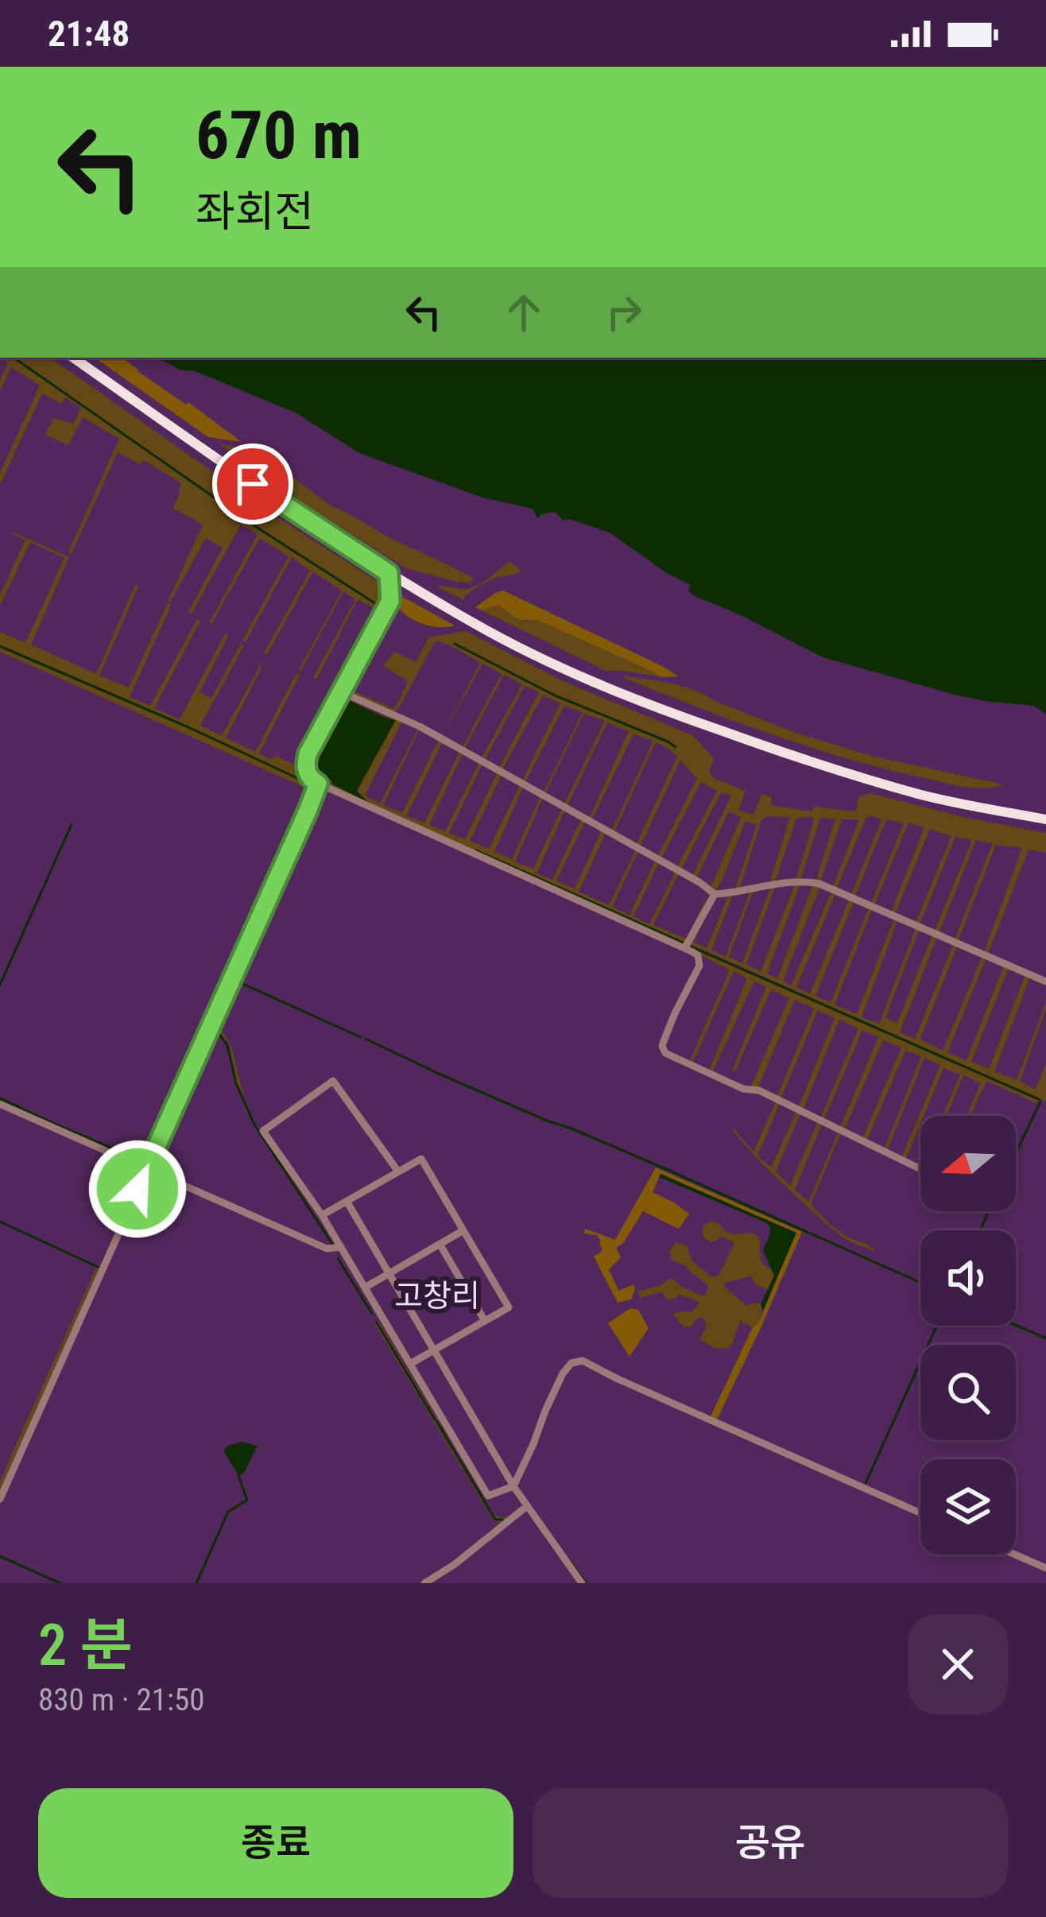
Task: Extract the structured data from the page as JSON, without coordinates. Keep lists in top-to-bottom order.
{
  "districts": ["고창리"],
  "north": "left",
  "page": {
    "status": "21:48",
    "turn": ["670 m", "좌회전"],
    "heading": ["2 분", "830 m · 21:50"],
    "buttons": ["종료", "공유"]
  }
}
